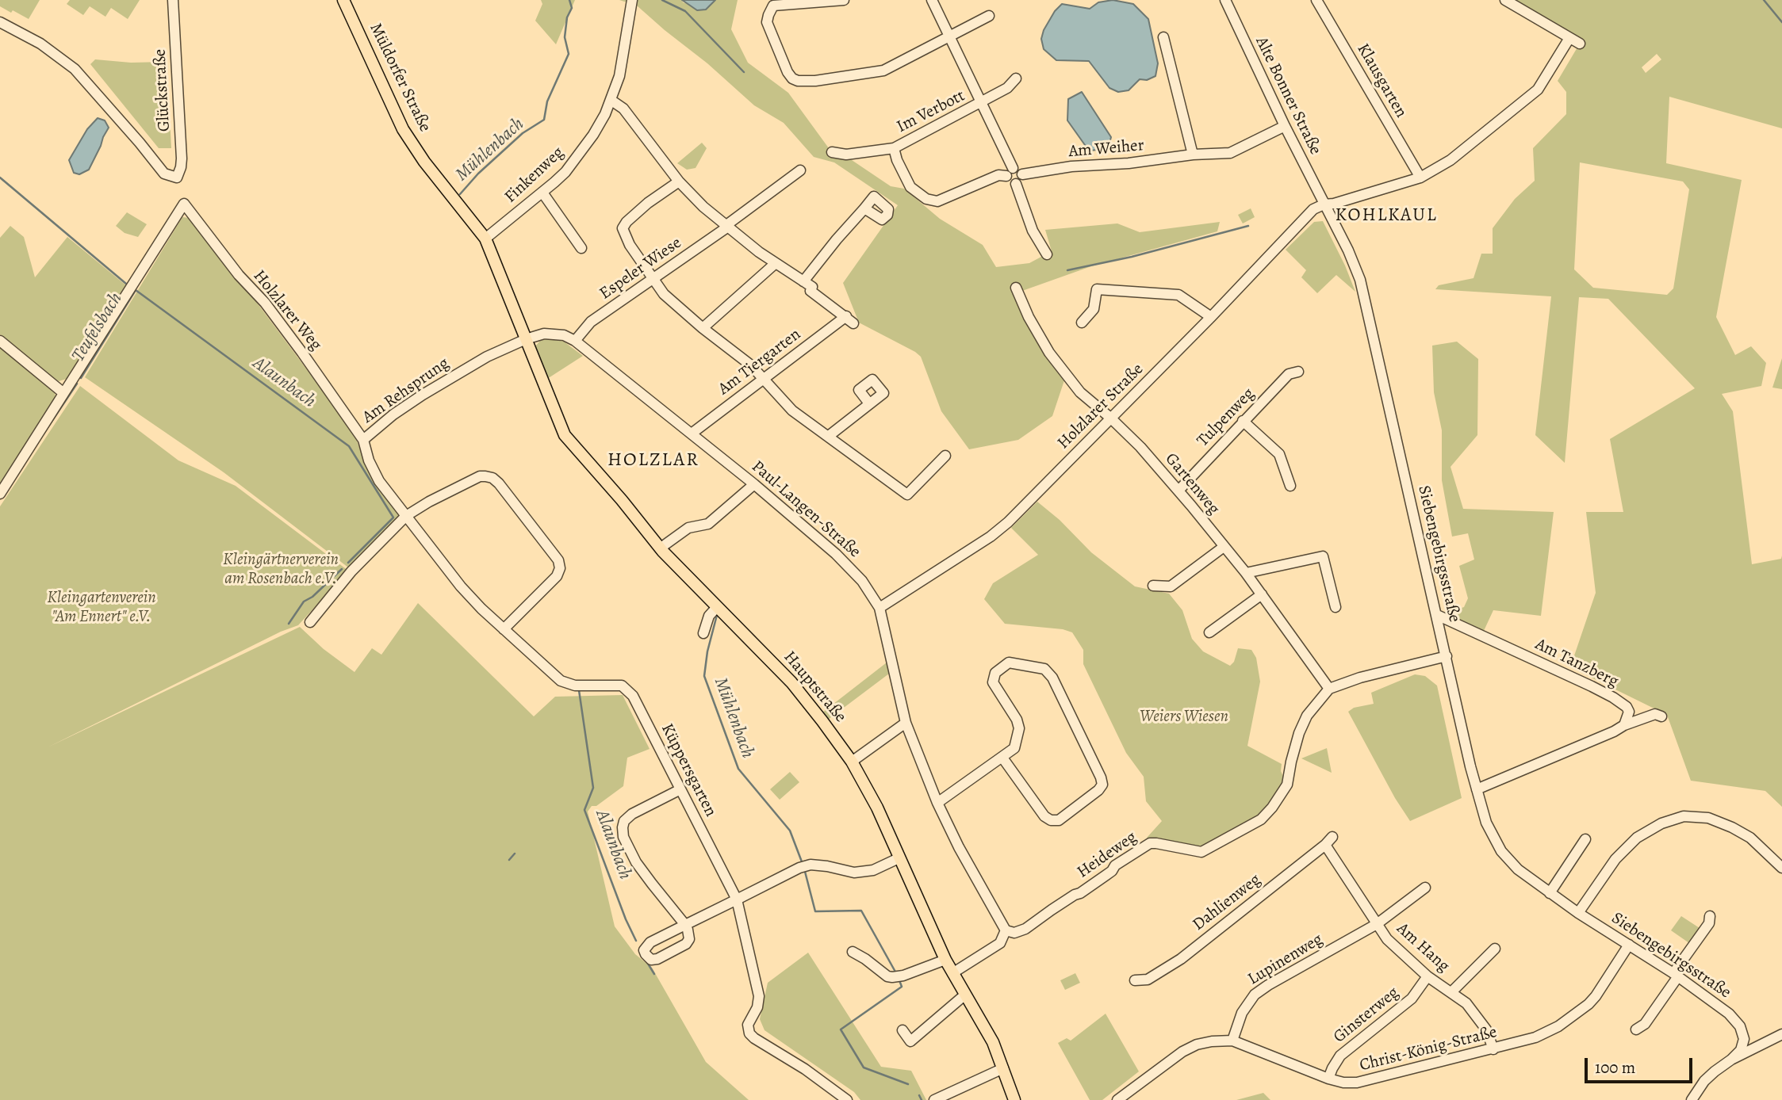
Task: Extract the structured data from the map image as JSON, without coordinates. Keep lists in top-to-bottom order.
{
  "streets": {
    "main road": ["Müldorfer Straße", "Hauptstraße"],
    "street": [
      "Klausgarten",
      "Glückstraße",
      "Alte Bonner Straße",
      "Im Verbott",
      "Am Weiher",
      "Finkenweg",
      "Espeler Wiese",
      "Holzlarer Weg",
      "Am Tiergarten",
      "Am Rehsprung",
      "Holzlarer Straße",
      "Tulpenweg",
      "Gartenweg",
      "Paul-Langen-Straße",
      "Siebengebirgsstraße",
      "Am Tanzberg",
      "Küppersgarten",
      "Heideweg",
      "Dahlienweg",
      "Am Hang",
      "Lupinenweg",
      "Ginsterweg",
      "Christ-König-Straße"
    ]
  },
  "crossings": [
    ["Müldorfer Straße", "Finkenweg"],
    ["Müldorfer Straße", "Am Rehsprung"],
    ["Müldorfer Straße", "Paul-Langen-Straße"],
    ["Müldorfer Straße", "Hauptstraße"],
    ["Alte Bonner Straße", "Am Weiher"],
    ["Alte Bonner Straße", "Holzlarer Straße"],
    ["Alte Bonner Straße", "Siebengebirgsstraße"],
    ["Im Verbott", "Am Weiher"],
    ["Espeler Wiese", "Paul-Langen-Straße"],
    ["Holzlarer Weg", "Am Rehsprung"],
    ["Am Tiergarten", "Paul-Langen-Straße"],
    ["Am Rehsprung", "Paul-Langen-Straße"],
    ["Am Rehsprung", "Hauptstraße"],
    ["Am Rehsprung", "Küppersgarten"],
    ["Holzlarer Straße", "Gartenweg"],
    ["Holzlarer Straße", "Paul-Langen-Straße"],
    ["Holzlarer Straße", "Siebengebirgsstraße"],
    ["Tulpenweg", "Gartenweg"],
    ["Gartenweg", "Heideweg"],
    ["Paul-Langen-Straße", "Hauptstraße"],
    ["Paul-Langen-Straße", "Heideweg"],
    ["Siebengebirgsstraße", "Am Tanzberg"],
    ["Siebengebirgsstraße", "Christ-König-Straße"],
    ["Dahlienweg", "Am Hang"],
    ["Am Hang", "Lupinenweg"],
    ["Am Hang", "Ginsterweg"],
    ["Am Hang", "Christ-König-Straße"],
    ["Lupinenweg", "Christ-König-Straße"],
    ["Ginsterweg", "Christ-König-Straße"]
  ],
  "districts": ["KOHLKAUL", "HOLZLAR"],
  "water": ["Mühlenbach", "Teufelsbach", "Alaunbach"],
  "parks": ["Kleingärtnerverein am Rosenbach e.V.", "Kleingartenverein \"Am Ennert\" e.V.", "Weiers Wiesen"],
  "scale_bar": "100 m"
}
